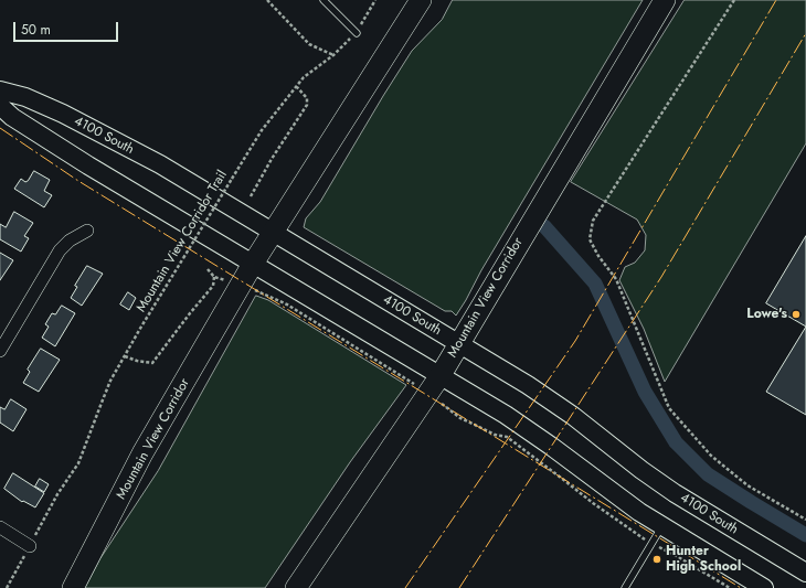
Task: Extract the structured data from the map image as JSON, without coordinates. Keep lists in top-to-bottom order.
{
  "streets": {
    "highway": ["Mountain View Corridor"],
    "main road": ["4100 South"],
    "path": ["Mountain View Corridor Trail"]
  },
  "crossings": [
    ["4100 South", "Mountain View Corridor"]
  ],
  "places": ["Lowe's", "Hunter High School"],
  "scale_bar": "50 m"
}
